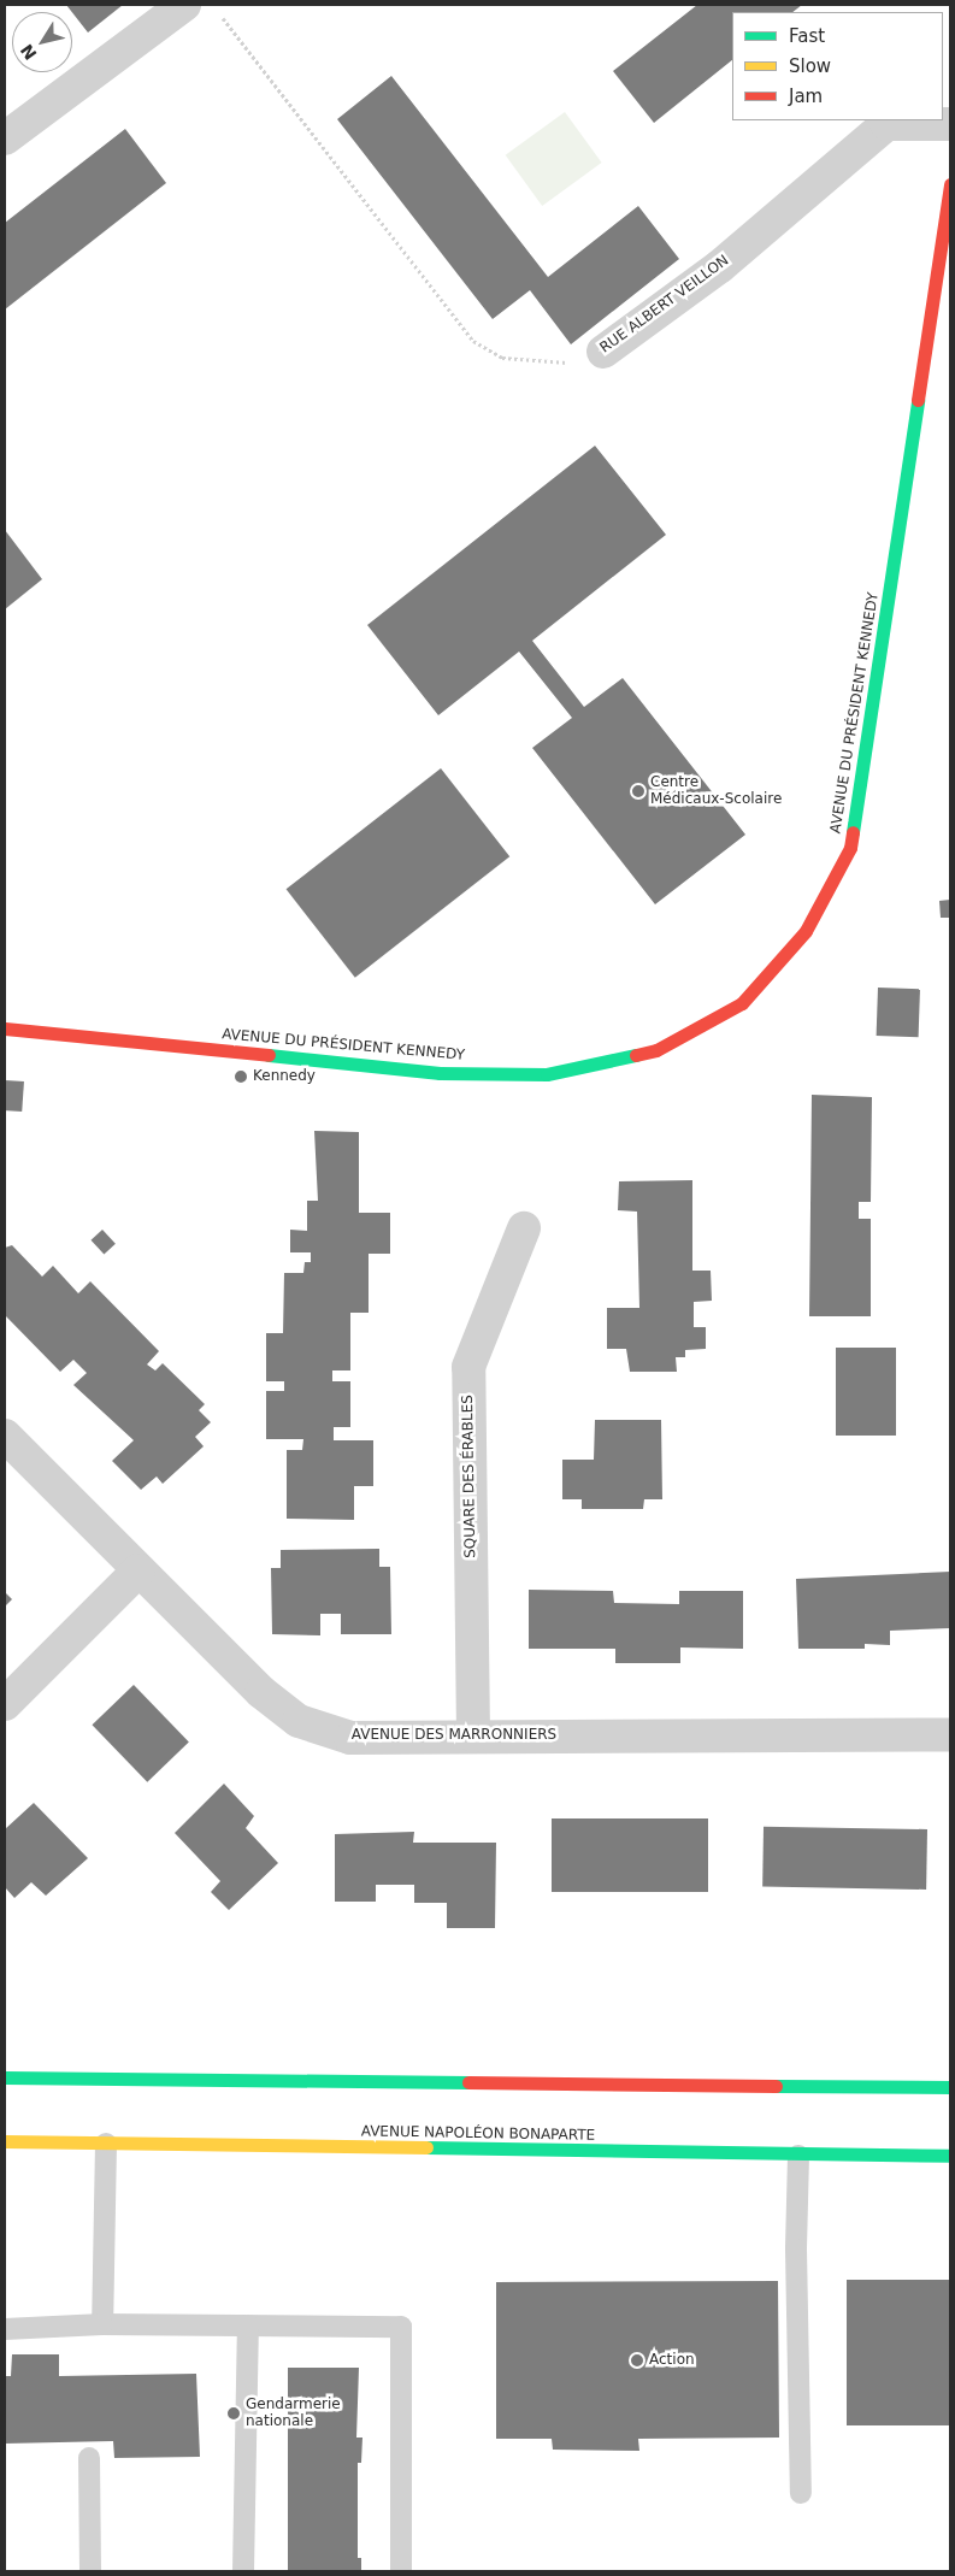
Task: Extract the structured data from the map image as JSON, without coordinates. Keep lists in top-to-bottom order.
{
  "streets": {
    "main road": ["AVENUE DU PRÉSIDENT KENNEDY", "AVENUE NAPOLÉON BONAPARTE"],
    "street": ["RUE ALBERT VEILLON", "SQUARE DES ÉRABLES", "AVENUE DES MARRONNIERS"]
  },
  "crossings": [
    ["SQUARE DES ÉRABLES", "AVENUE DES MARRONNIERS"]
  ],
  "places": [
    "Centre Médicaux-Scolaire",
    "Kennedy",
    "Action",
    "Gendarmerie nationale"
  ],
  "legend": ["Fast", "Slow", "Jam"],
  "north": "bottom left"
}
